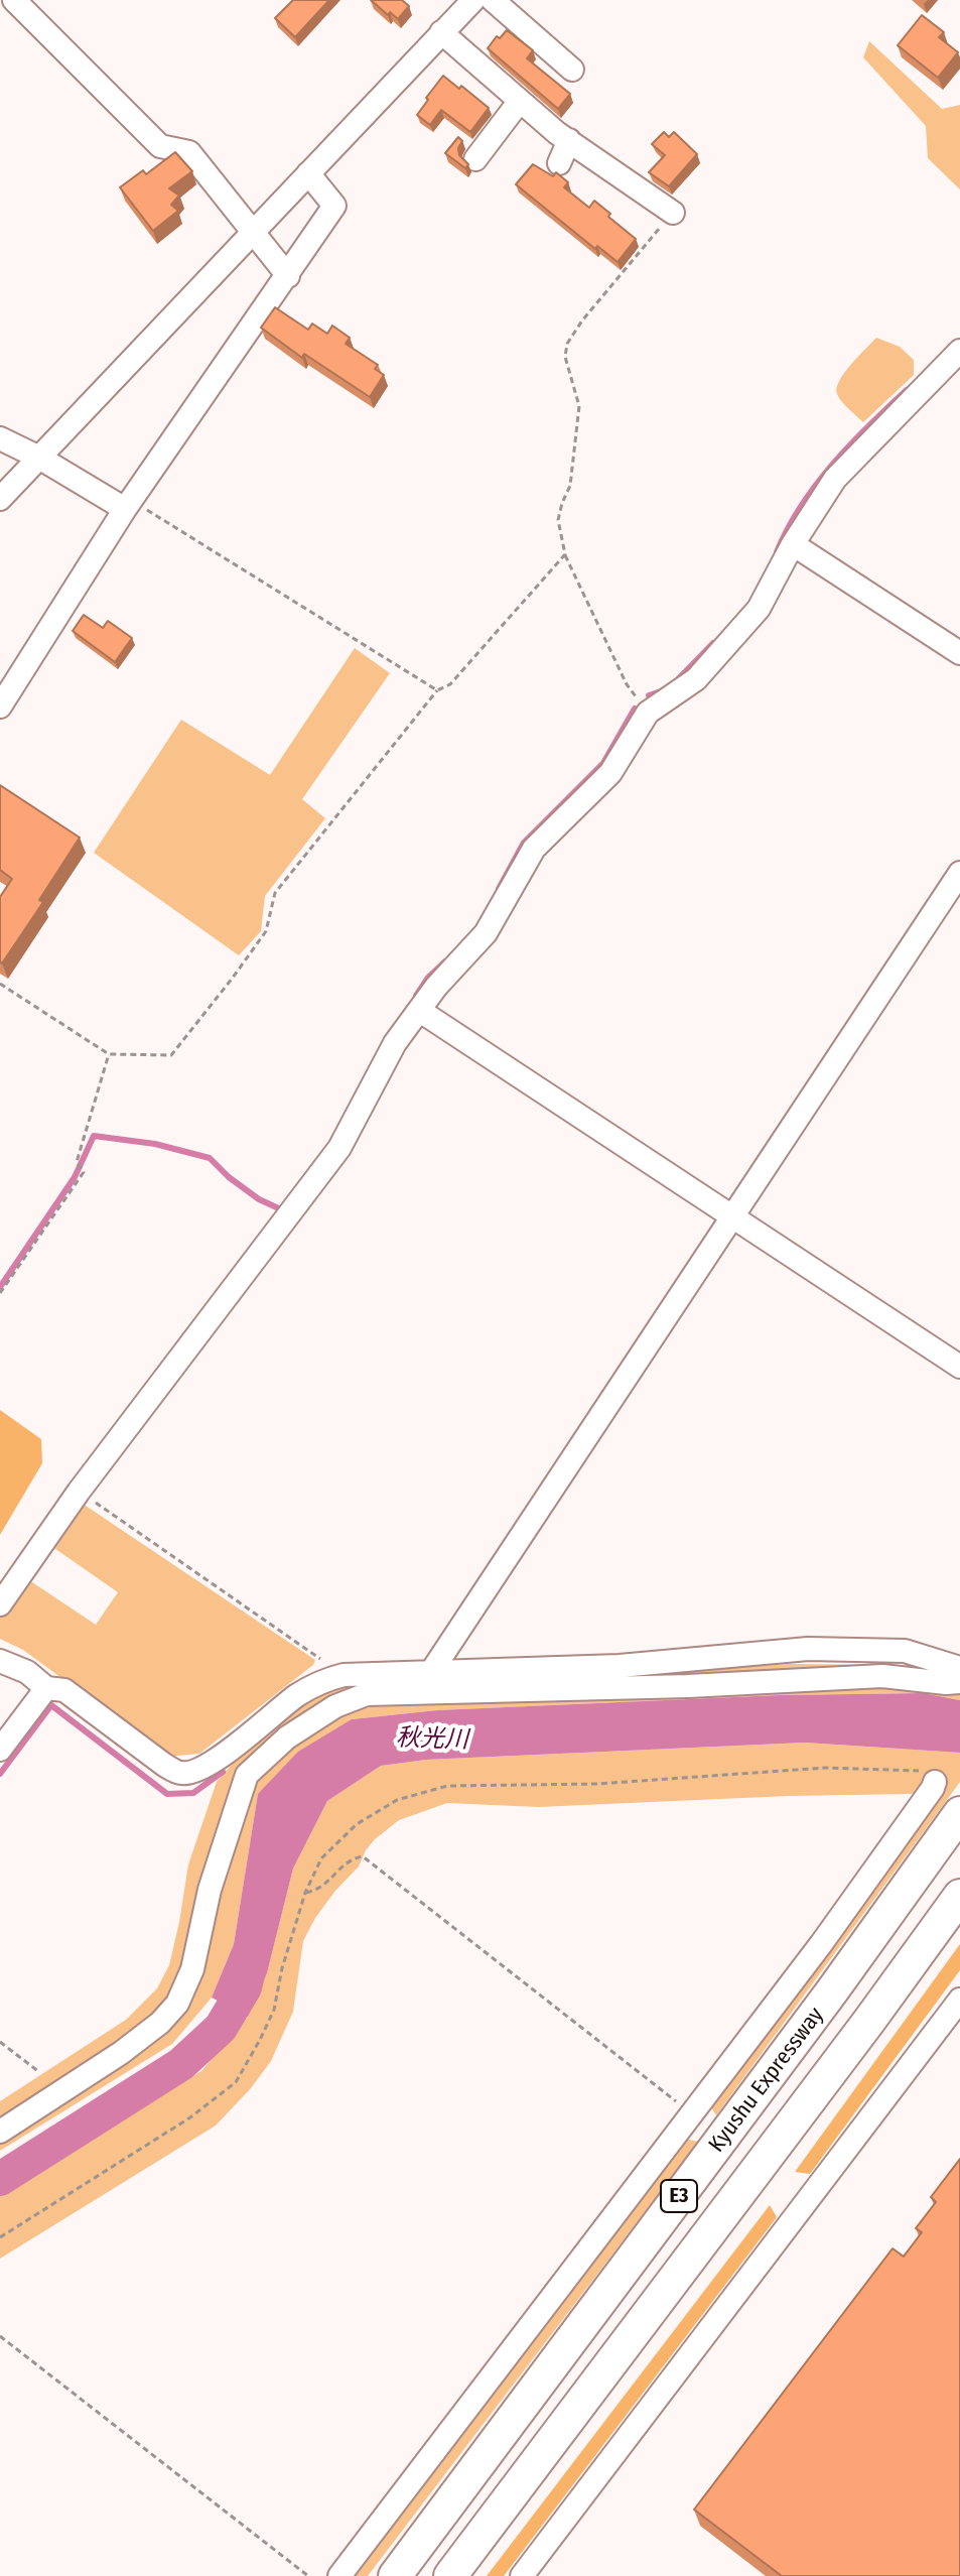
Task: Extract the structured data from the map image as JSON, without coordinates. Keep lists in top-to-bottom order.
{
  "streets": {
    "highway": ["Kyushu Expressway", "E3"]
  },
  "water": ["秋光川"]
}
